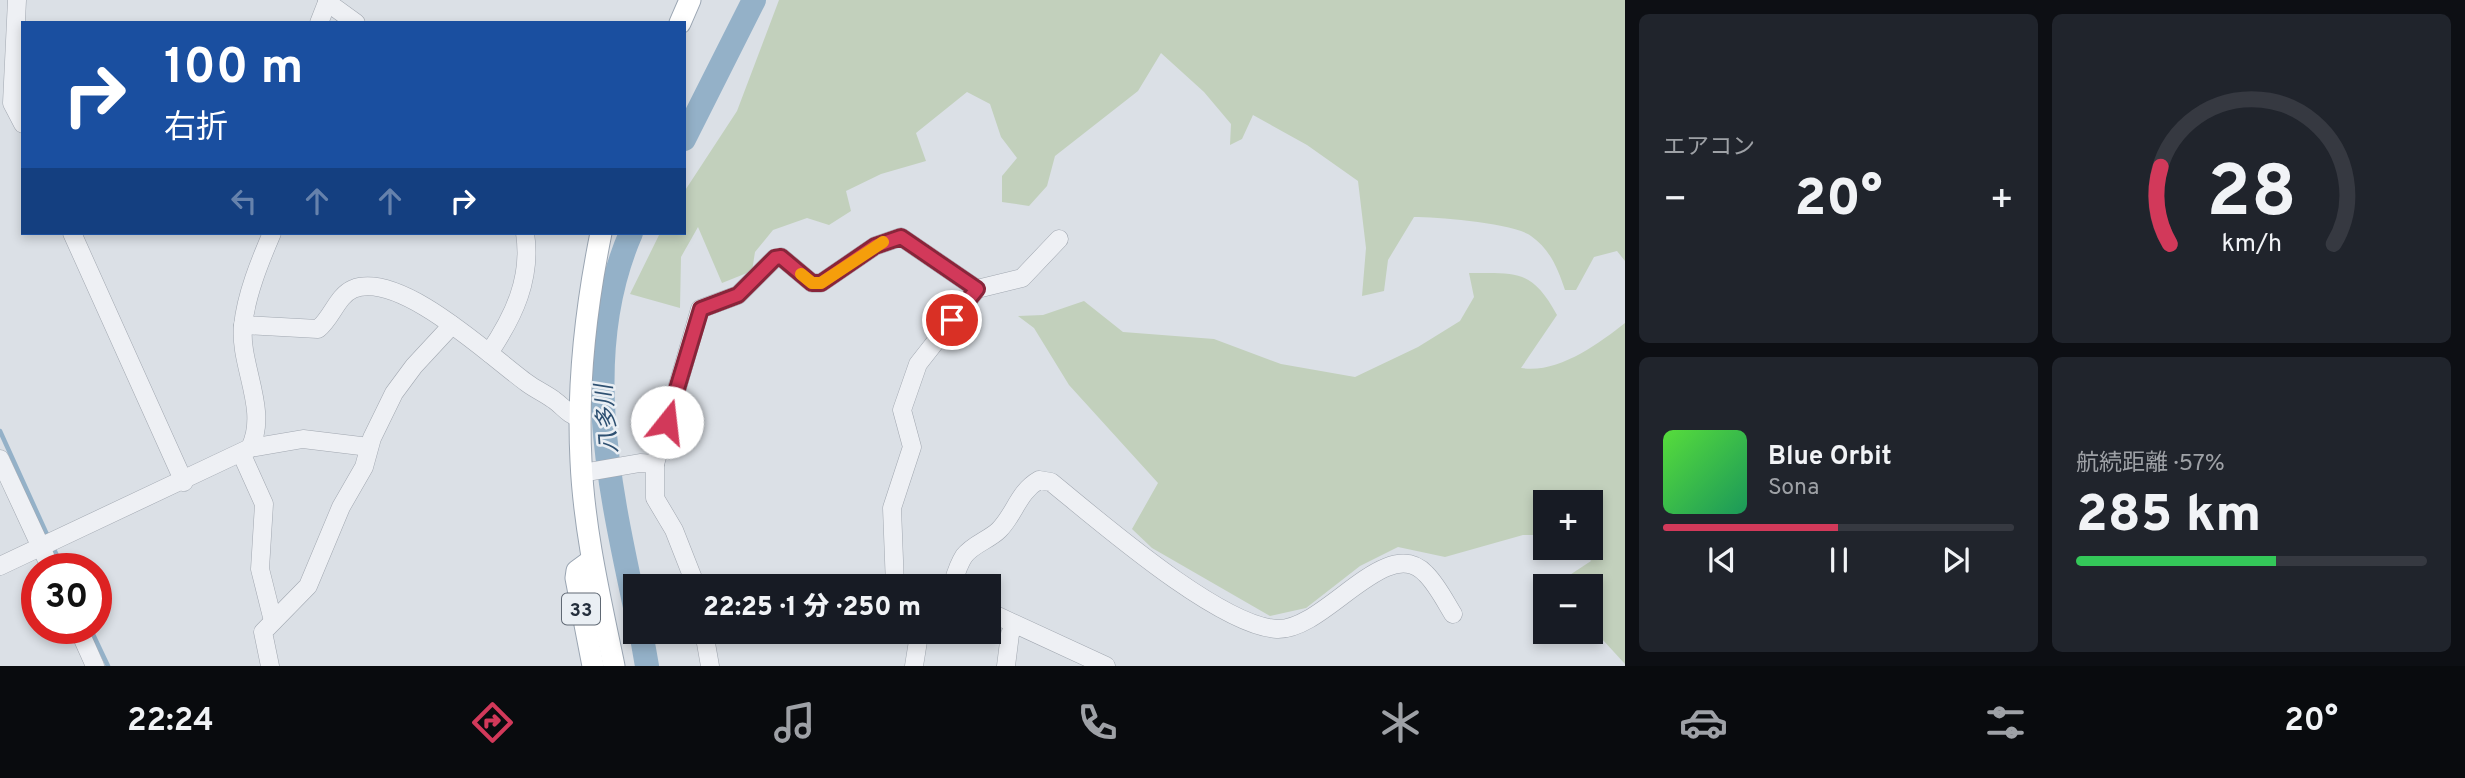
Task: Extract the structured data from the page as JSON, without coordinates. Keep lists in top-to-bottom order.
{
  "streets": {
    "main road": ["33"]
  },
  "water": ["八多川"],
  "page": {
    "tile": [
      "エアコン",
      ["航続距離 · 57%", "285 km"]
    ],
    "turn": ["100 m", "右折"],
    "heat": ["−", "20°", "+"],
    "song": ["Blue Orbit", "Sona"],
    "map_buttons": ["+", "−"],
    "limit": "30",
    "trip": "22:25 · 1 分 · 250 m",
    "tabs": ["22:24", "20°"],
    "gauge": ["28", "km/h"]
  }
}
